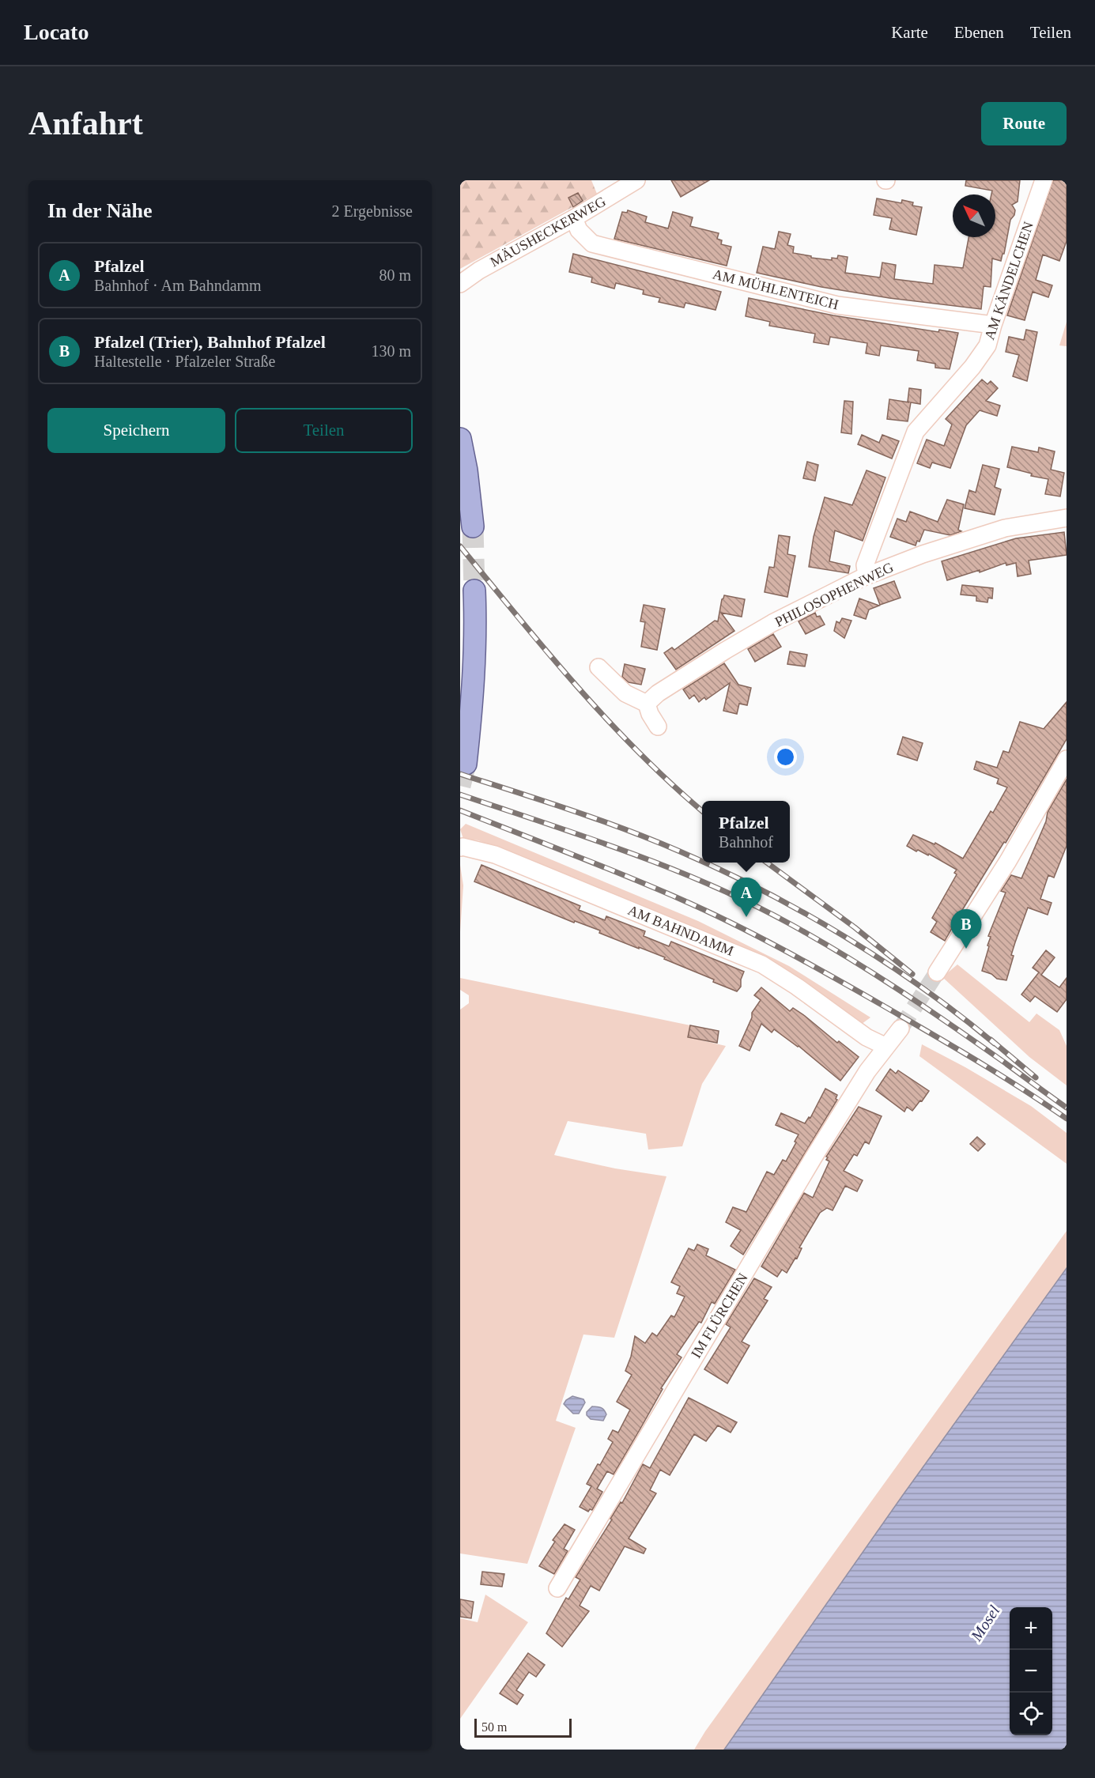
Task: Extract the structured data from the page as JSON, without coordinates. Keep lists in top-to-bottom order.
{
  "streets": {
    "street": [
      "MÄUSHECKERWEG",
      "AM KÄNDELCHEN",
      "AM MÜHLENTEICH",
      "PHILOSOPHENWEG",
      "AM BAHNDAMM",
      "IM FLÜRCHEN"
    ]
  },
  "crossings": [
    ["MÄUSHECKERWEG", "AM MÜHLENTEICH"],
    ["AM KÄNDELCHEN", "AM MÜHLENTEICH"],
    ["AM KÄNDELCHEN", "PHILOSOPHENWEG"],
    ["AM BAHNDAMM", "IM FLÜRCHEN"]
  ],
  "water": ["Mosel"],
  "scale_bar": "50 m",
  "north": "top left",
  "page": {
    "header": "Locato",
    "nav": ["Karte", "Ebenen", "Teilen"],
    "buttons": [
      "Route",
      ["Speichern", "Teilen"]
    ],
    "title": "Anfahrt",
    "heading": ["In der Nähe", "2 Ergebnisse"],
    "list": [
      {
        "mark": "A",
        "name": "Pfalzel",
        "note": "Bahnhof · Am Bahndamm",
        "value": "80 m"
      },
      {
        "mark": "B",
        "name": "Pfalzel (Trier), Bahnhof Pfalzel",
        "note": "Haltestelle · Pfalzeler Straße",
        "value": "130 m"
      }
    ],
    "popup": ["Pfalzel", "Bahnhof"],
    "pins": ["A", "B"],
    "map_buttons": ["+", "−"],
    "scale": "50 m"
  }
}
